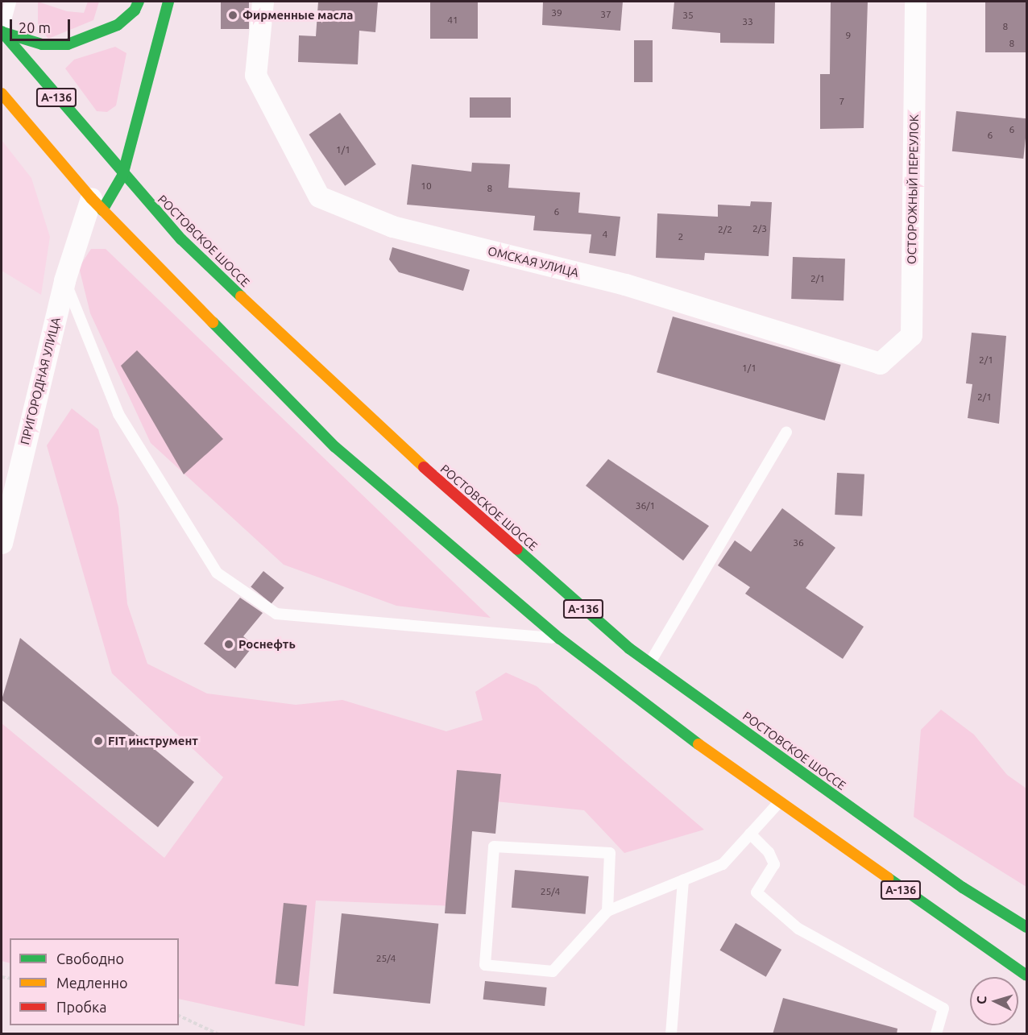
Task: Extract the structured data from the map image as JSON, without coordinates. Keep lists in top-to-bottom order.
{
  "streets": {
    "main road": ["А-136", "РОСТОВСКОЕ ШОССЕ", "ПРИГОРОДНАЯ УЛИЦА"],
    "street": ["ОСТОРОЖНЫЙ ПЕРЕУЛОК", "ОМСКАЯ УЛИЦА"]
  },
  "crossings": [
    ["А-136", "ПРИГОРОДНАЯ УЛИЦА"],
    ["ОСТОРОЖНЫЙ ПЕРЕУЛОК", "ОМСКАЯ УЛИЦА"],
    ["РОСТОВСКОЕ ШОССЕ", "ПРИГОРОДНАЯ УЛИЦА"]
  ],
  "places": ["Фирменные масла", "Роснефть", "FIT инструмент"],
  "house_numbers": [
    "39",
    "37",
    "35",
    "41",
    "33",
    "8",
    "9",
    "8",
    "7",
    "6",
    "6",
    "1/1",
    "10",
    "8",
    "6",
    "2/3",
    "2/2",
    "4",
    "2",
    "2/1",
    "2/1",
    "1/1",
    "2/1",
    "36/1",
    "36",
    "25/4",
    "25/4"
  ],
  "legend": ["Свободно", "Медленно", "Пробка"],
  "scale_bar": "20 m",
  "north": "left"
}
